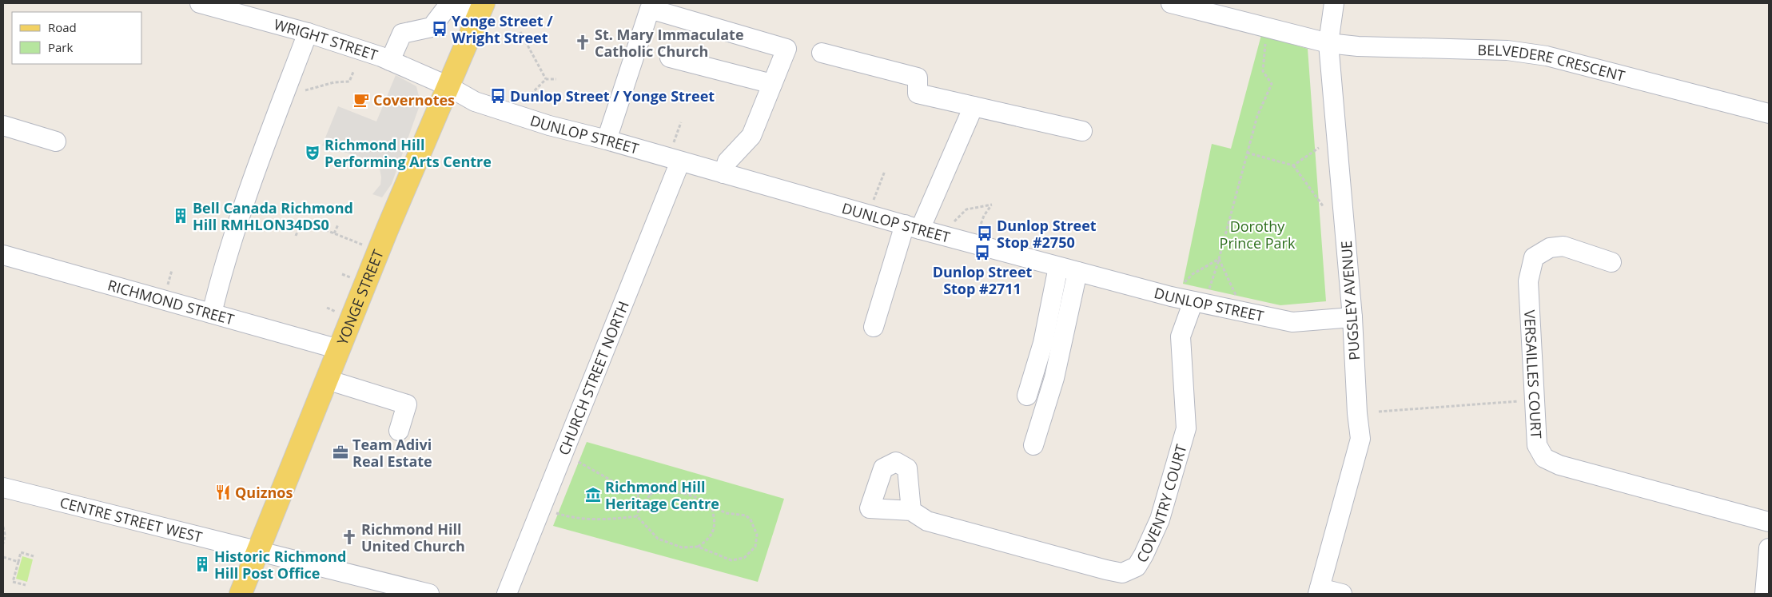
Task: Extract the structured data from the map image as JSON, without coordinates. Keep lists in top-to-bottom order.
{
  "streets": {
    "main road": ["YONGE STREET"],
    "street": [
      "WRIGHT STREET",
      "BELVEDERE CRESCENT",
      "DUNLOP STREET",
      "PUGSLEY AVENUE",
      "RICHMOND STREET",
      "VERSAILLES COURT",
      "CHURCH STREET NORTH",
      "COVENTRY COURT",
      "CENTRE STREET WEST"
    ]
  },
  "crossings": [
    ["WRIGHT STREET", "DUNLOP STREET"],
    ["WRIGHT STREET", "YONGE STREET"],
    ["BELVEDERE CRESCENT", "PUGSLEY AVENUE"],
    ["DUNLOP STREET", "YONGE STREET"],
    ["DUNLOP STREET", "PUGSLEY AVENUE"],
    ["DUNLOP STREET", "CHURCH STREET NORTH"],
    ["DUNLOP STREET", "COVENTRY COURT"],
    ["YONGE STREET", "RICHMOND STREET"],
    ["YONGE STREET", "CENTRE STREET WEST"]
  ],
  "parks": ["Dorothy Prince Park"],
  "places": {
    "bus stop": [
      "Yonge Street / Wright Street",
      "Dunlop Street / Yonge Street",
      "Dunlop Street Stop #2750",
      "Dunlop Street Stop #2711"
    ],
    "church": ["St. Mary Immaculate Catholic Church", "Richmond Hill United Church"],
    "cafe": ["Covernotes"],
    "theatre": ["Richmond Hill Performing Arts Centre"],
    "building": ["Bell Canada Richmond Hill RMHLON34DS0", "Historic Richmond Hill Post Office"],
    "office": ["Team Adivi Real Estate"],
    "restaurant": ["Quiznos"],
    "museum": ["Richmond Hill Heritage Centre"]
  },
  "legend": ["Road", "Park"]
}
